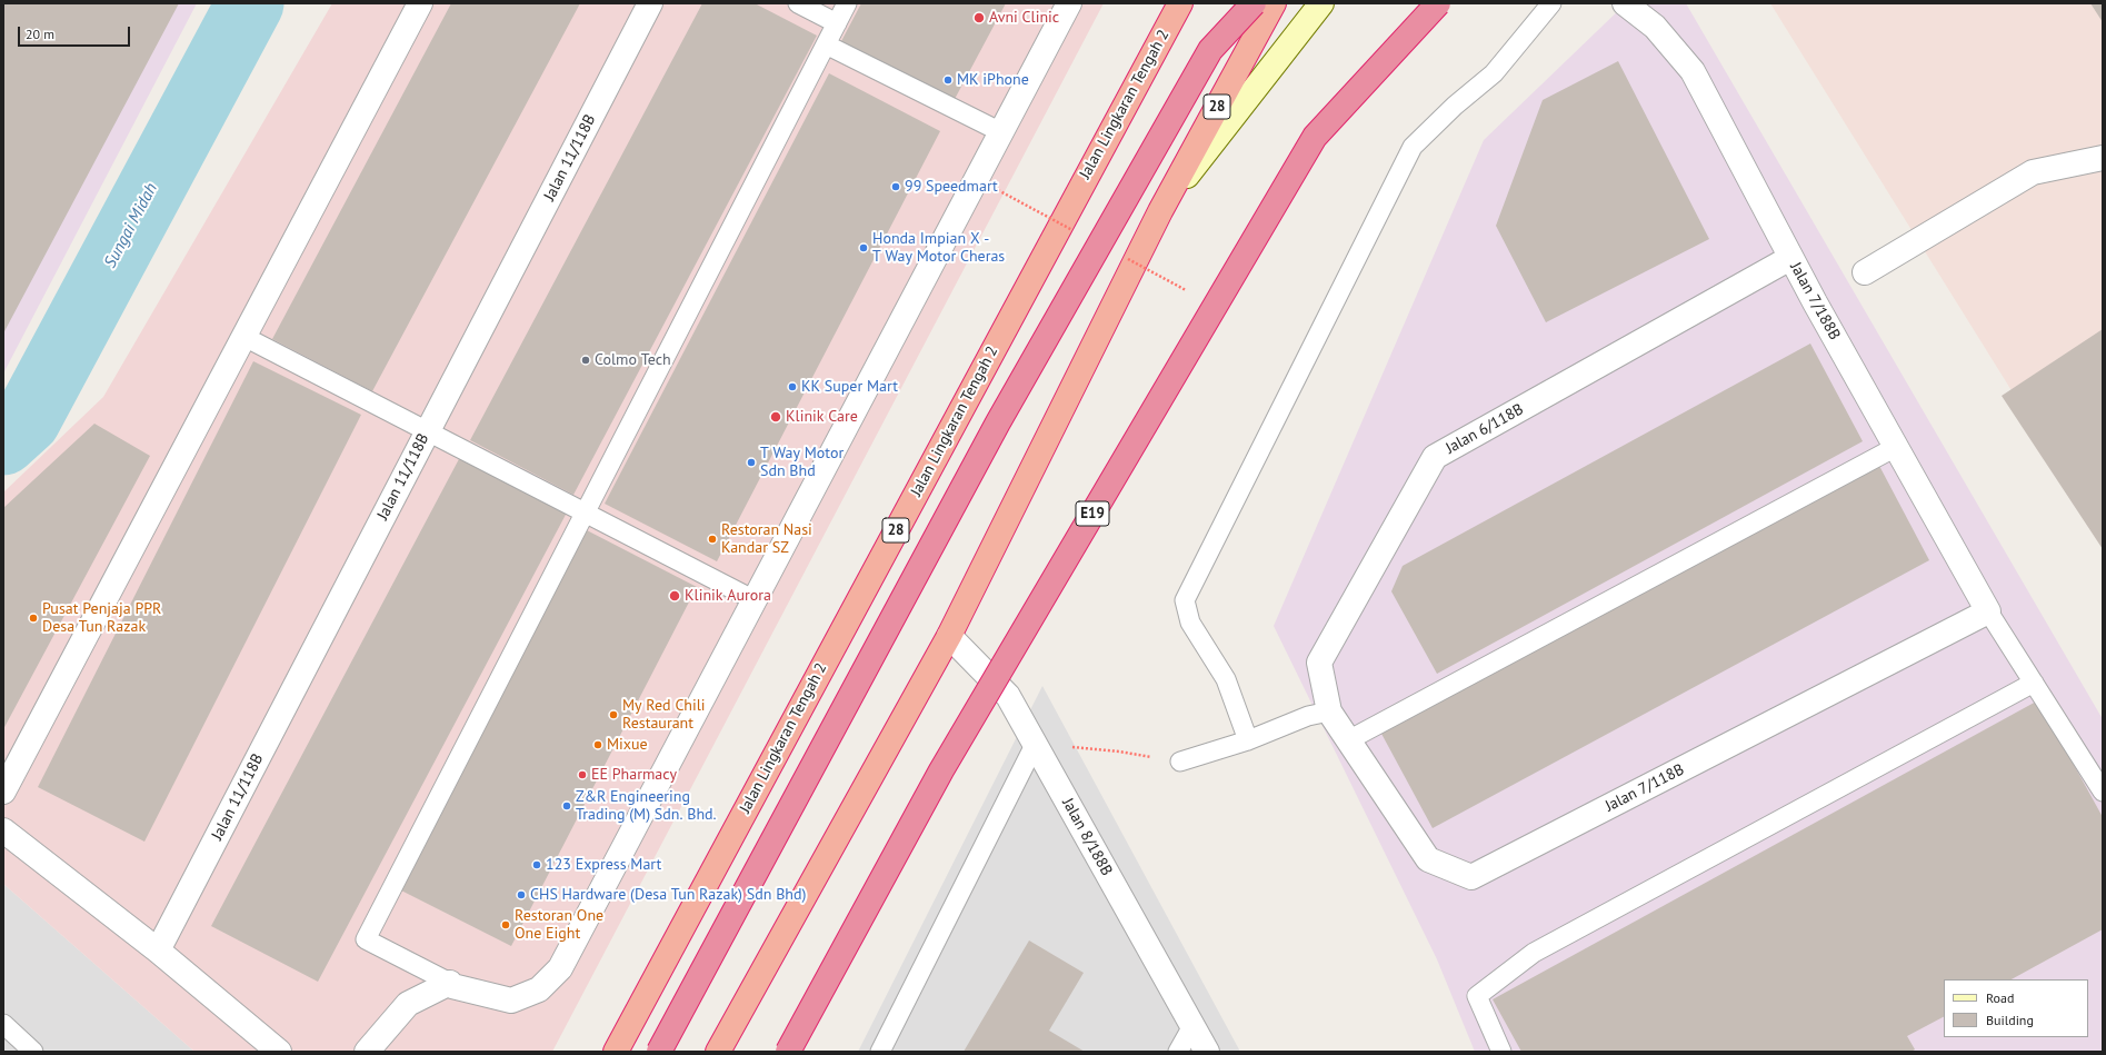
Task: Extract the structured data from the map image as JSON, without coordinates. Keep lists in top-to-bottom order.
{
  "streets": {
    "highway": ["Jalan Lingkaran Tengah 2", "28", "E19"],
    "street": [
      "Jalan 11/118B",
      "Jalan 7/188B",
      "Jalan 6/118B",
      "Jalan 7/118B",
      "Jalan 8/188B"
    ]
  },
  "crossings": [
    ["28", "Jalan 8/188B"],
    ["Jalan 7/188B", "Jalan 6/118B"],
    ["Jalan 7/188B", "Jalan 7/118B"],
    ["Jalan 6/118B", "Jalan 7/118B"]
  ],
  "water": ["Sungai Midah"],
  "places": [
    "Avni Clinic",
    "MK iPhone",
    "99 Speedmart",
    "Honda Impian X - T Way Motor Cheras",
    "Colmo Tech",
    "KK Super Mart",
    "Klinik Care",
    "T Way Motor Sdn Bhd",
    "Restoran Nasi Kandar SZ",
    "Klinik Aurora",
    "Pusat Penjaja PPR Desa Tun Razak",
    "My Red Chili Restaurant",
    "Mixue",
    "EE Pharmacy",
    "Z&R Engineering Trading (M) Sdn. Bhd.",
    "123 Express Mart",
    "CHS Hardware (Desa Tun Razak) Sdn Bhd)",
    "Restoran One One Eight"
  ],
  "legend": ["Road", "Building"],
  "scale_bar": "20 m"
}
